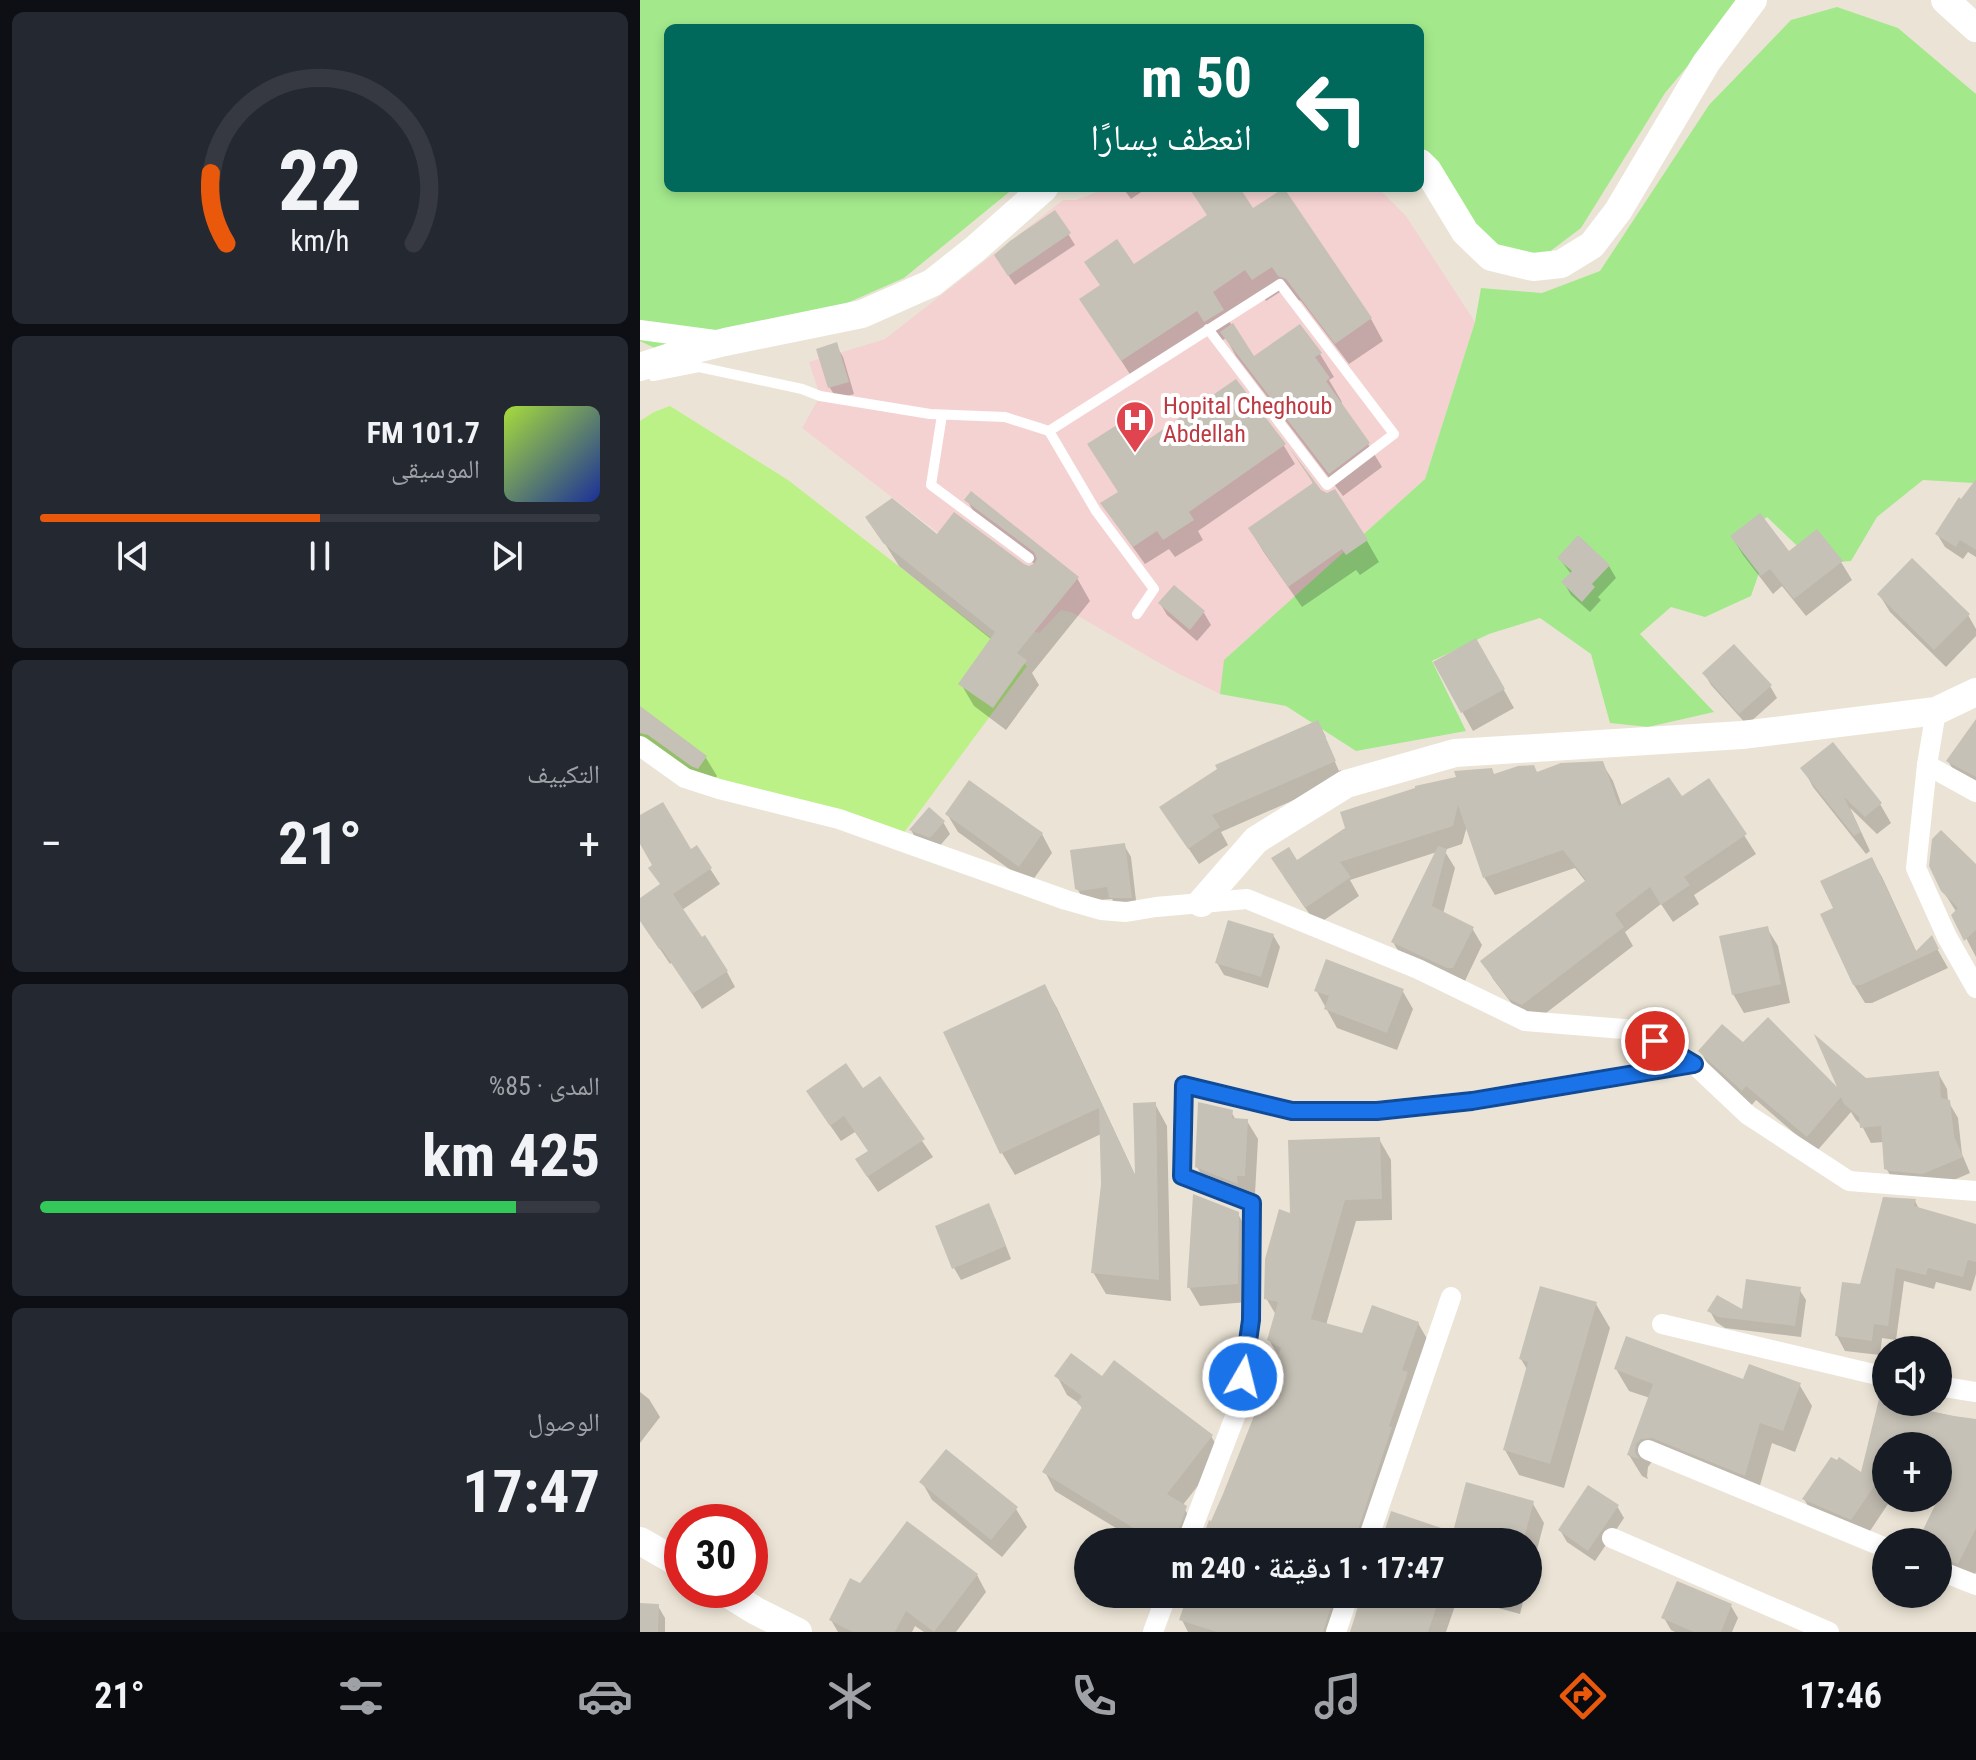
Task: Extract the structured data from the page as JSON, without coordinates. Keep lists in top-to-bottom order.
{
  "places": {
    "hospital": ["Hopital Cheghoub Abdellah"]
  },
  "page": {
    "turn": ["50 m", "انعطف يسارًا"],
    "song": ["101.7 FM", "الموسيقى"],
    "tile": [
      "التكييف",
      ["المدى · 85%", "425 km"],
      ["الوصول", "17:47"]
    ],
    "heat": ["−", "21°", "+"],
    "map_buttons": ["+", "−"],
    "limit": "30",
    "trip": "17:47 · 1 دقيقة · 240 m",
    "tabs": ["17:46", "21°"],
    "gauge": ["22", "km/h"]
  }
}
